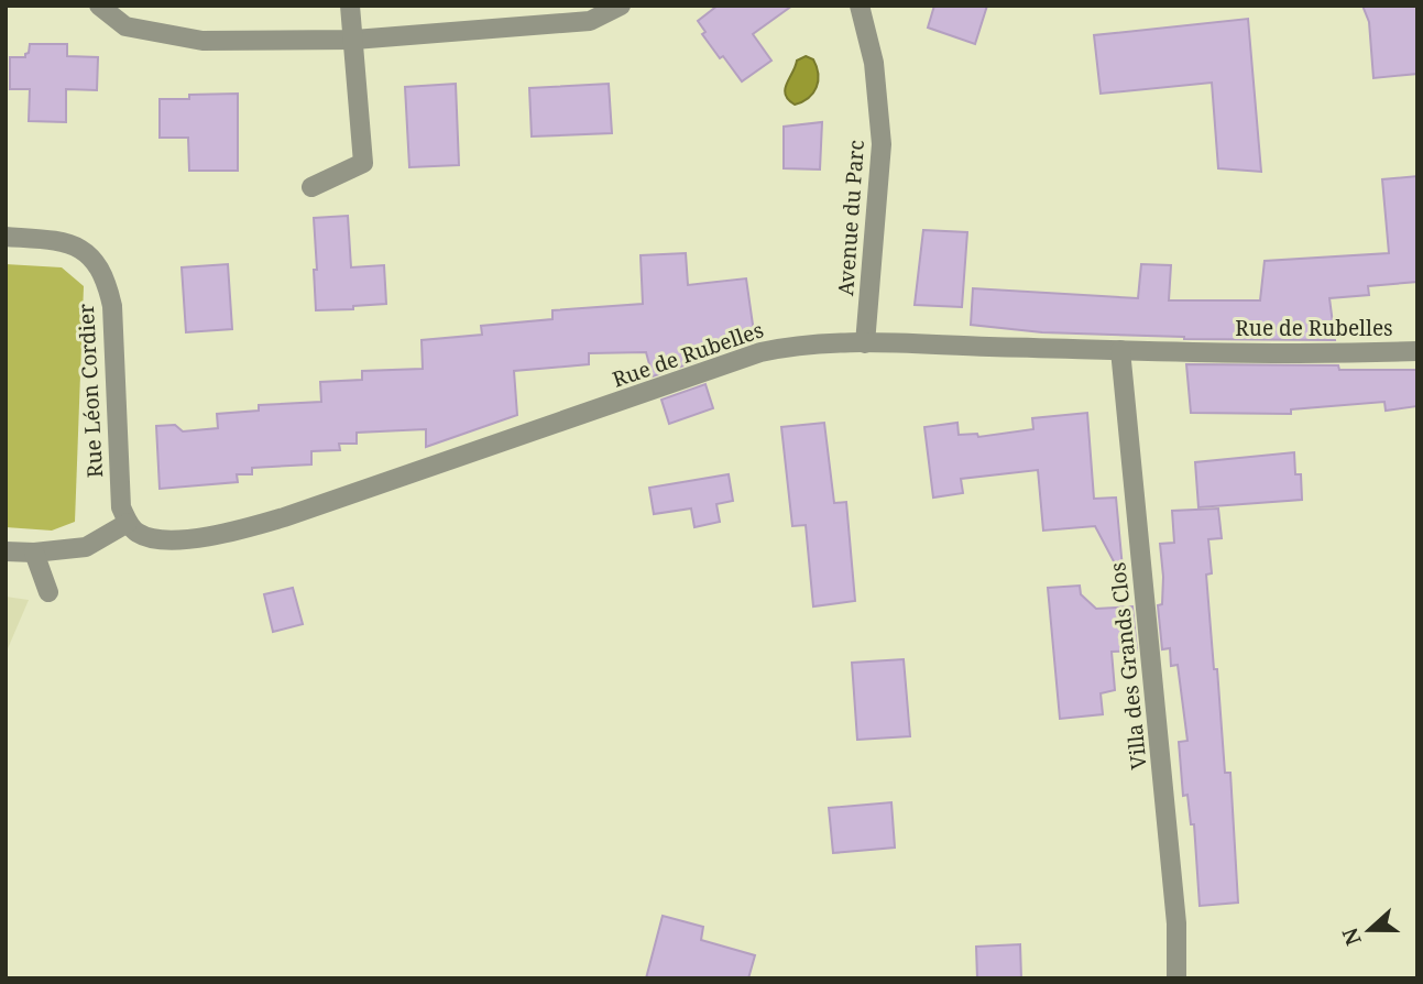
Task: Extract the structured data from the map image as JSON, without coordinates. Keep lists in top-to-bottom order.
{
  "streets": {
    "street": [
      "Avenue du Parc",
      "Rue de Rubelles",
      "Rue Léon Cordier",
      "Villa des Grands Clos"
    ]
  },
  "crossings": [
    ["Avenue du Parc", "Rue de Rubelles"],
    ["Rue de Rubelles", "Rue Léon Cordier"],
    ["Rue de Rubelles", "Villa des Grands Clos"]
  ],
  "north": "left"
}
